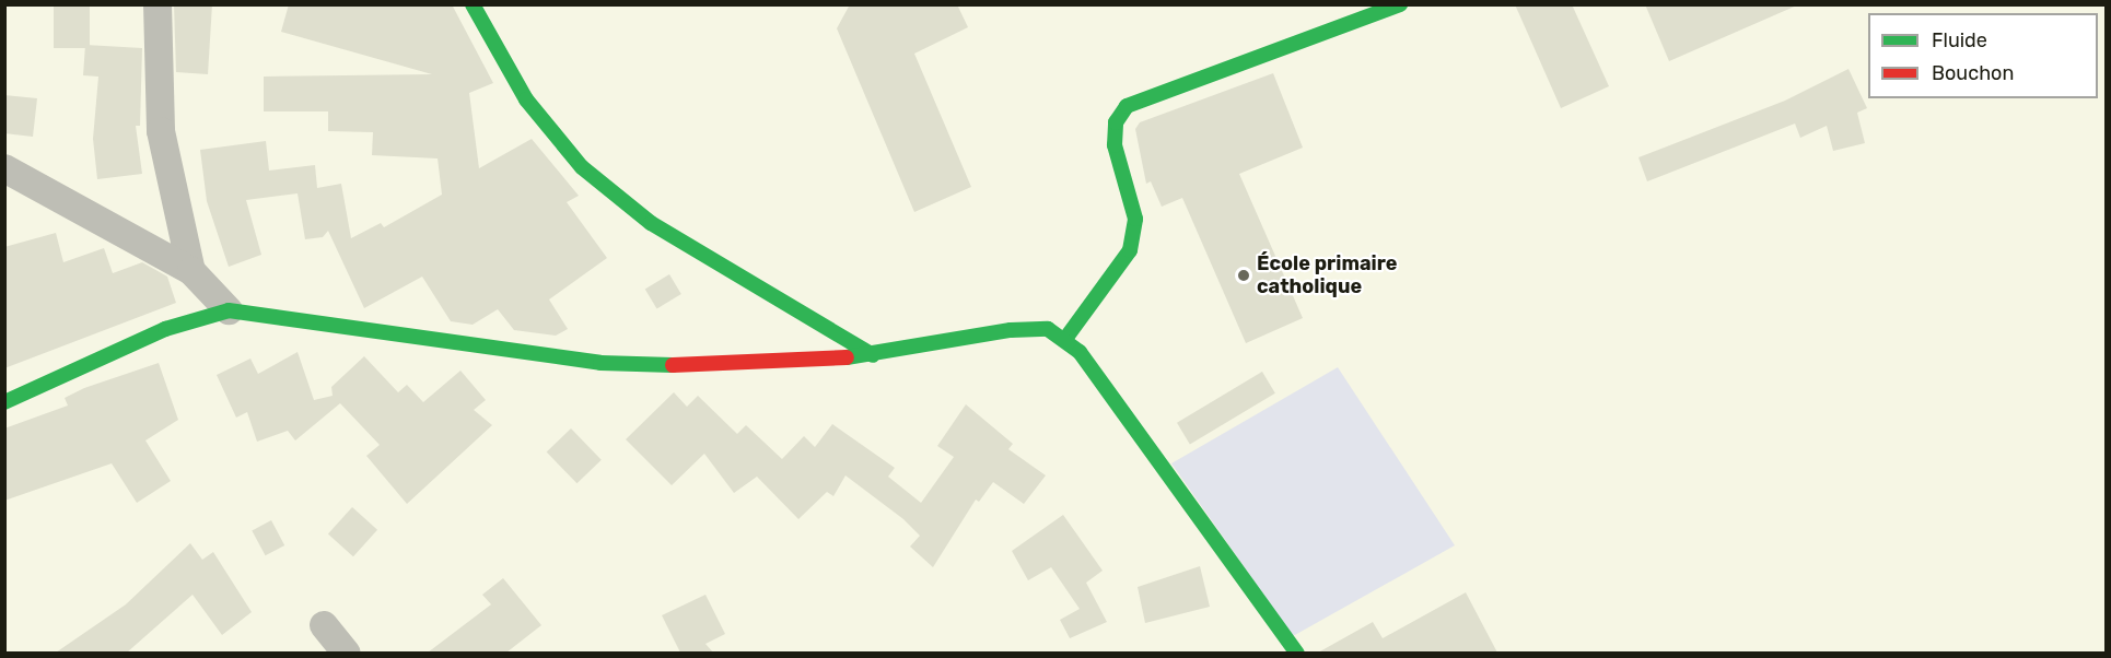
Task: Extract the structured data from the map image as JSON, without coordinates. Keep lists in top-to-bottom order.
{
  "places": ["École primaire catholique"],
  "legend": ["Fluide", "Bouchon"]
}
